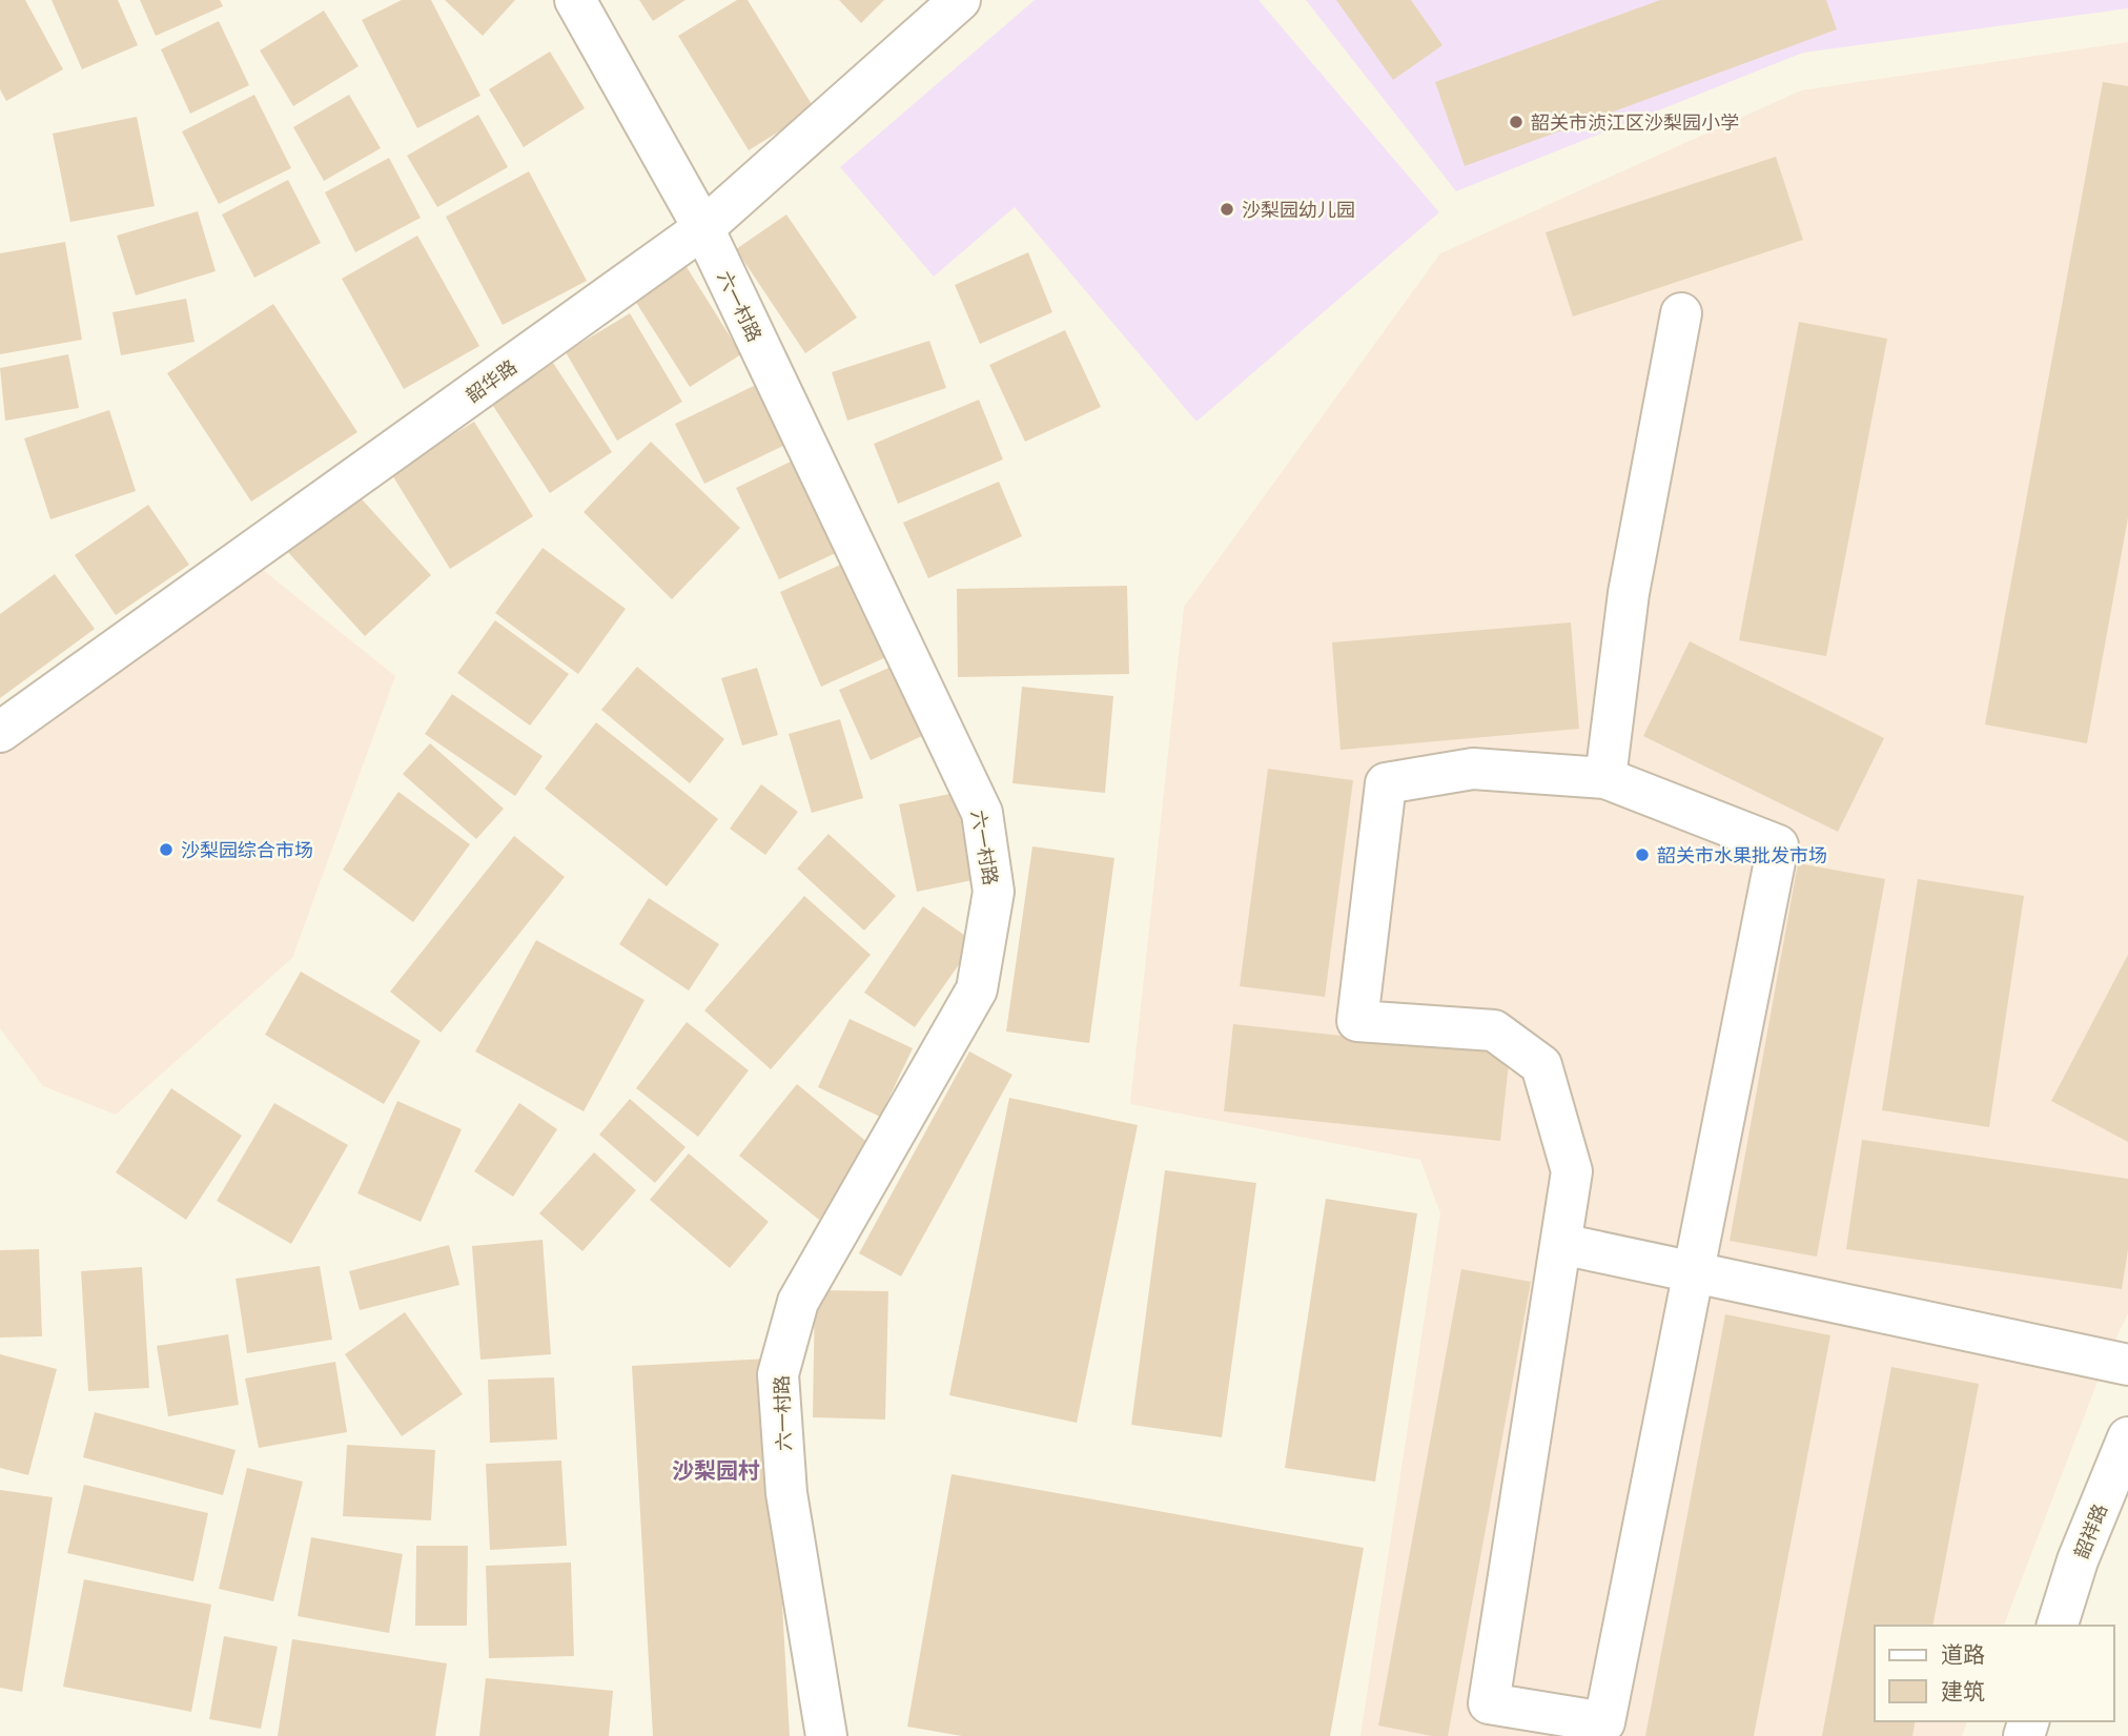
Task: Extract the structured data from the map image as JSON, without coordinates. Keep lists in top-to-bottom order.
{
  "streets": {
    "street": ["六一村路", "韶华路", "韶祥路"]
  },
  "crossings": [
    ["六一村路", "韶华路"]
  ],
  "districts": ["沙梨园村"],
  "places": [
    "韶关市浈江区沙梨园小学",
    "沙梨园幼儿园",
    "沙梨园综合市场",
    "韶关市水果批发市场"
  ],
  "legend": ["道路", "建筑"]
}
